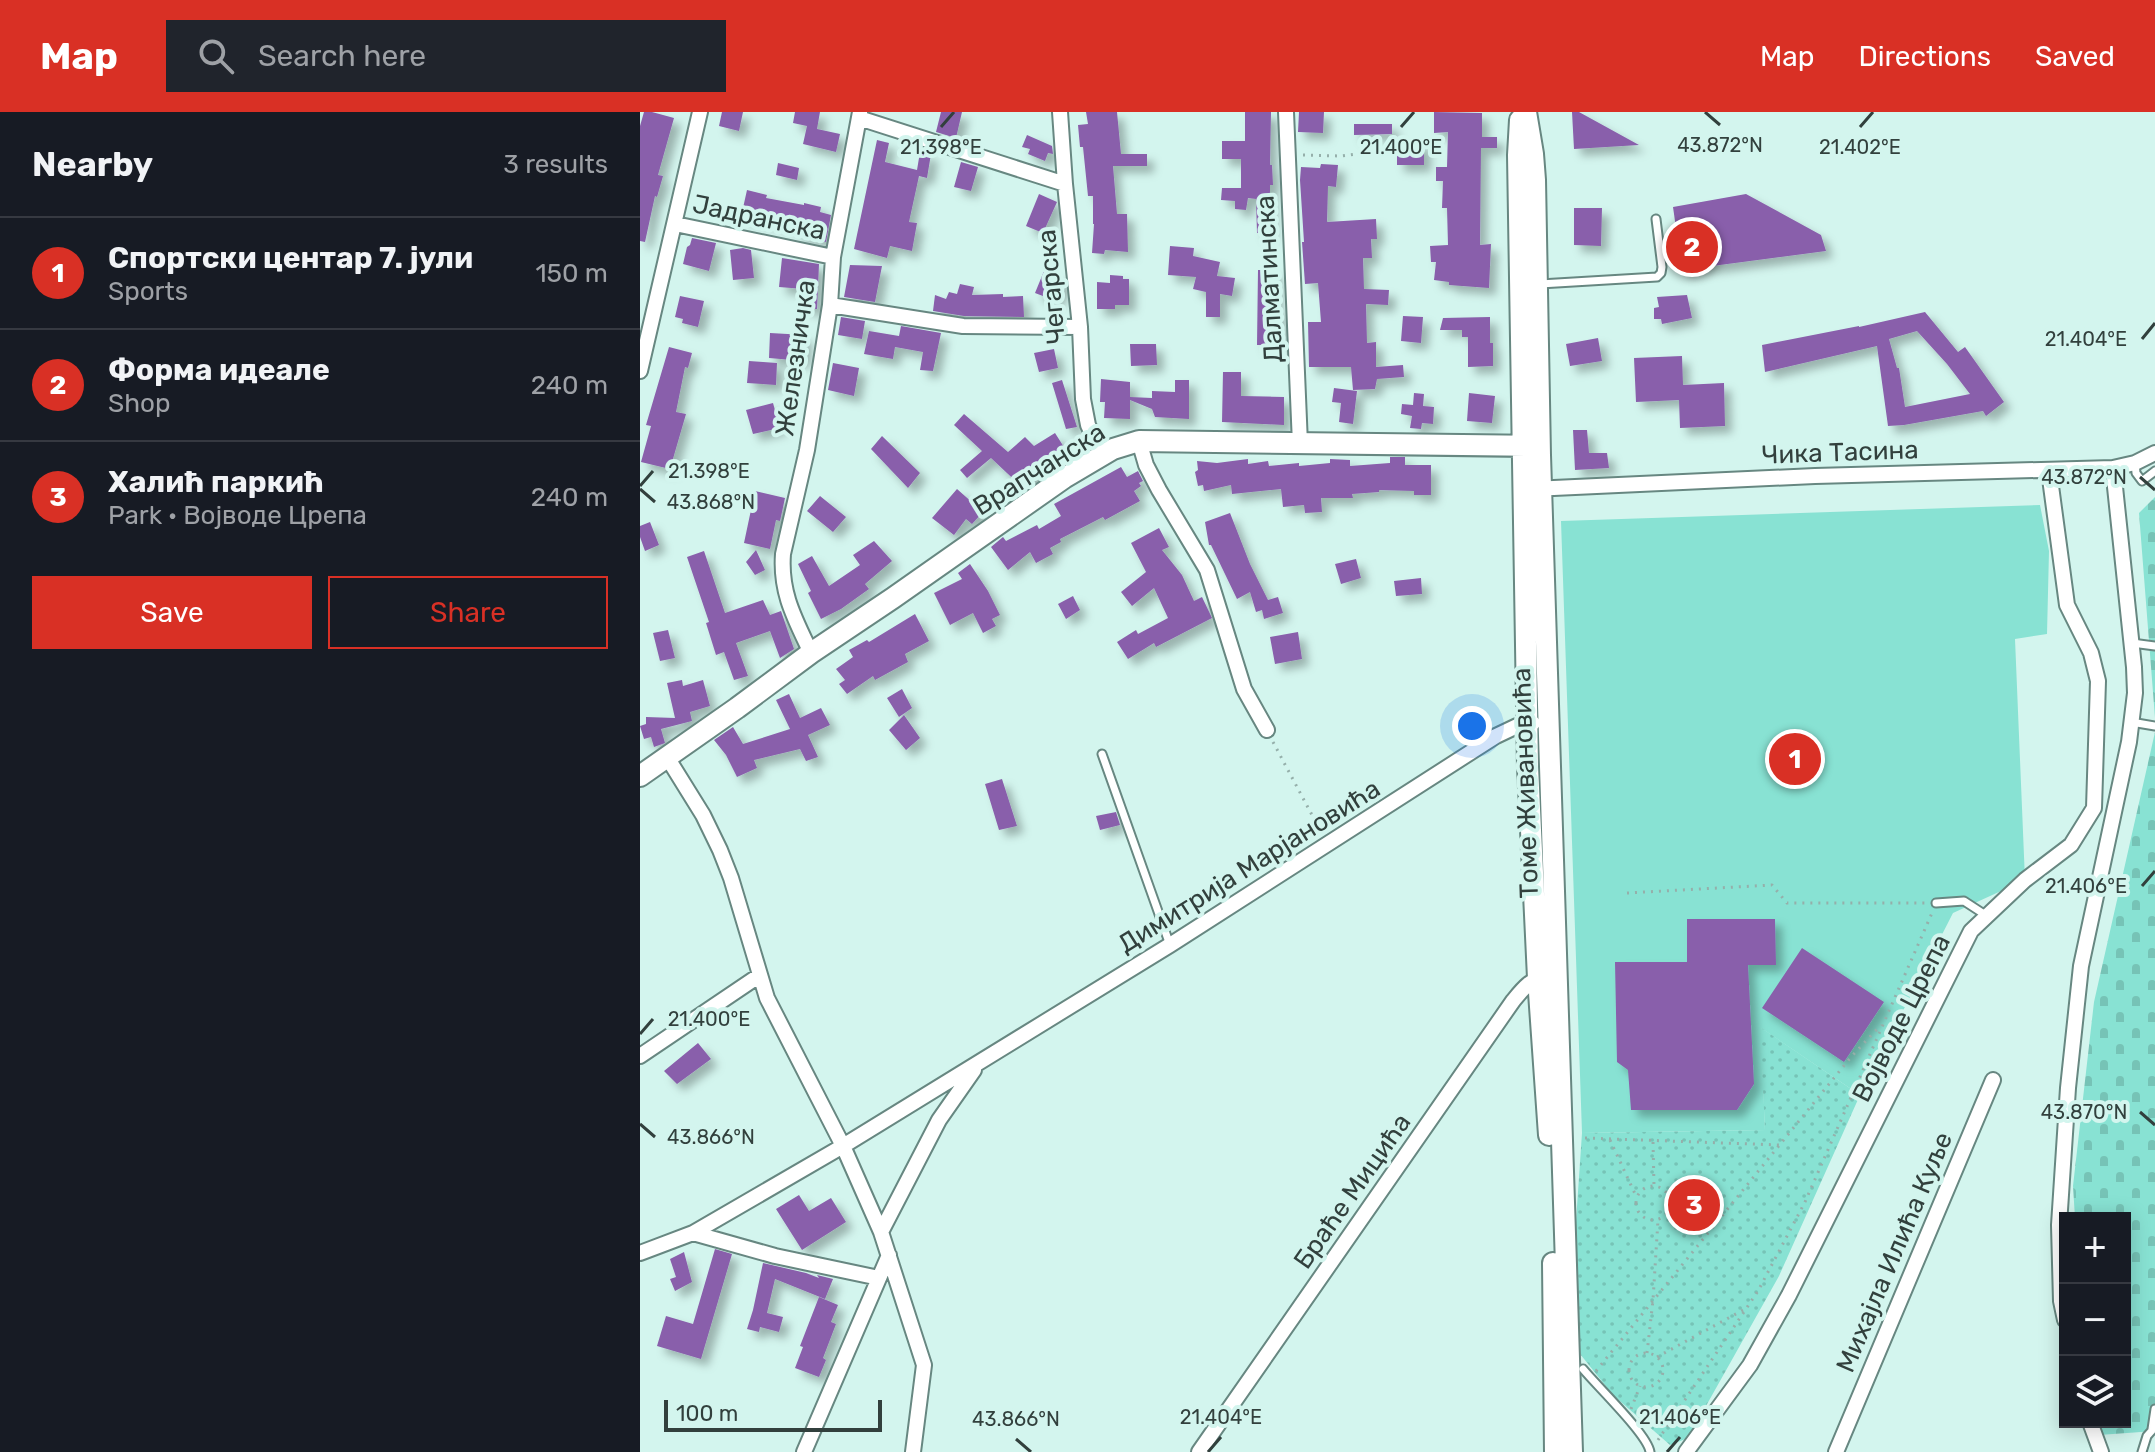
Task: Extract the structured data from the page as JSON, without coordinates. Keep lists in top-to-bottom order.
{
  "streets": {
    "main road": ["Врапчанска", "Томе Живановића"],
    "street": [
      "Јадранска",
      "Далматинска",
      "Чегарска",
      "Железничка",
      "Чика Тасина",
      "Димитрија Марјановића",
      "Војводе Црепа",
      "Браће Мицића",
      "Михајла Илића Куље"
    ]
  },
  "crossings": [
    ["Јадранска", "Железничка"],
    ["Далматинска", "Врапчанска"],
    ["Чегарска", "Врапчанска"],
    ["Железничка", "Врапчанска"],
    ["Чика Тасина", "Томе Живановића"],
    ["Чика Тасина", "Војводе Црепа"],
    ["Врапчанска", "Томе Живановића"],
    ["Томе Живановића", "Димитрија Марјановића"],
    ["Томе Живановића", "Браће Мицића"]
  ],
  "scale_bar": "100 m",
  "page": {
    "header": "Map",
    "search": "Search here",
    "nav": ["Map", "Directions", "Saved"],
    "heading": ["Nearby", "3 results"],
    "list": [
      {
        "mark": "1",
        "name": "Спортски центар 7. јули",
        "note": "Sports",
        "value": "150 m"
      },
      {
        "mark": "2",
        "name": "Форма идеале",
        "note": "Shop",
        "value": "240 m"
      },
      {
        "mark": "3",
        "name": "Халић паркић",
        "note": "Park · Војводе Црепа",
        "value": "240 m"
      }
    ],
    "pins": ["2", "1", "3"],
    "buttons": ["Save", "Share"],
    "map_buttons": ["+", "−"],
    "scale": "100 m"
  },
  "coordinates": [
    "43.872°N",
    "21.398°E",
    "21.400°E",
    "21.402°E",
    "21.404°E",
    "43.868°N",
    "21.406°E",
    "43.870°N",
    "43.866°N"
  ]
}
